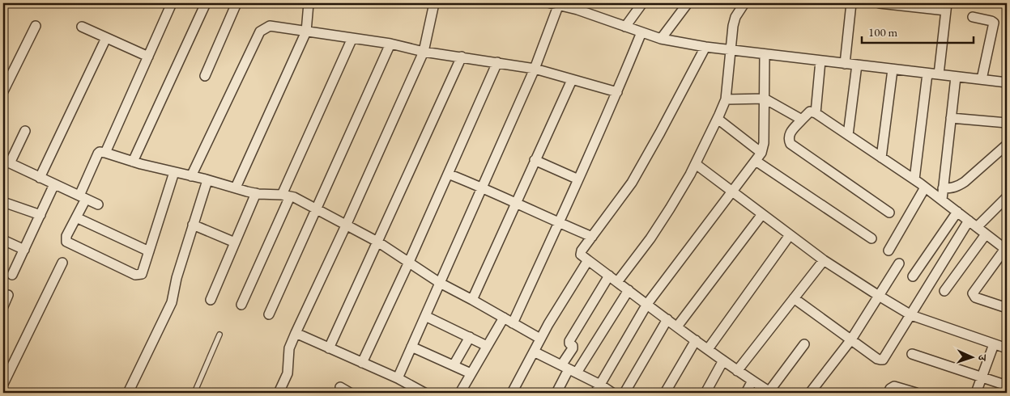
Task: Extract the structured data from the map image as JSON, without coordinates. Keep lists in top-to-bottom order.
{
  "scale_bar": "100 m",
  "north": "right"
}
